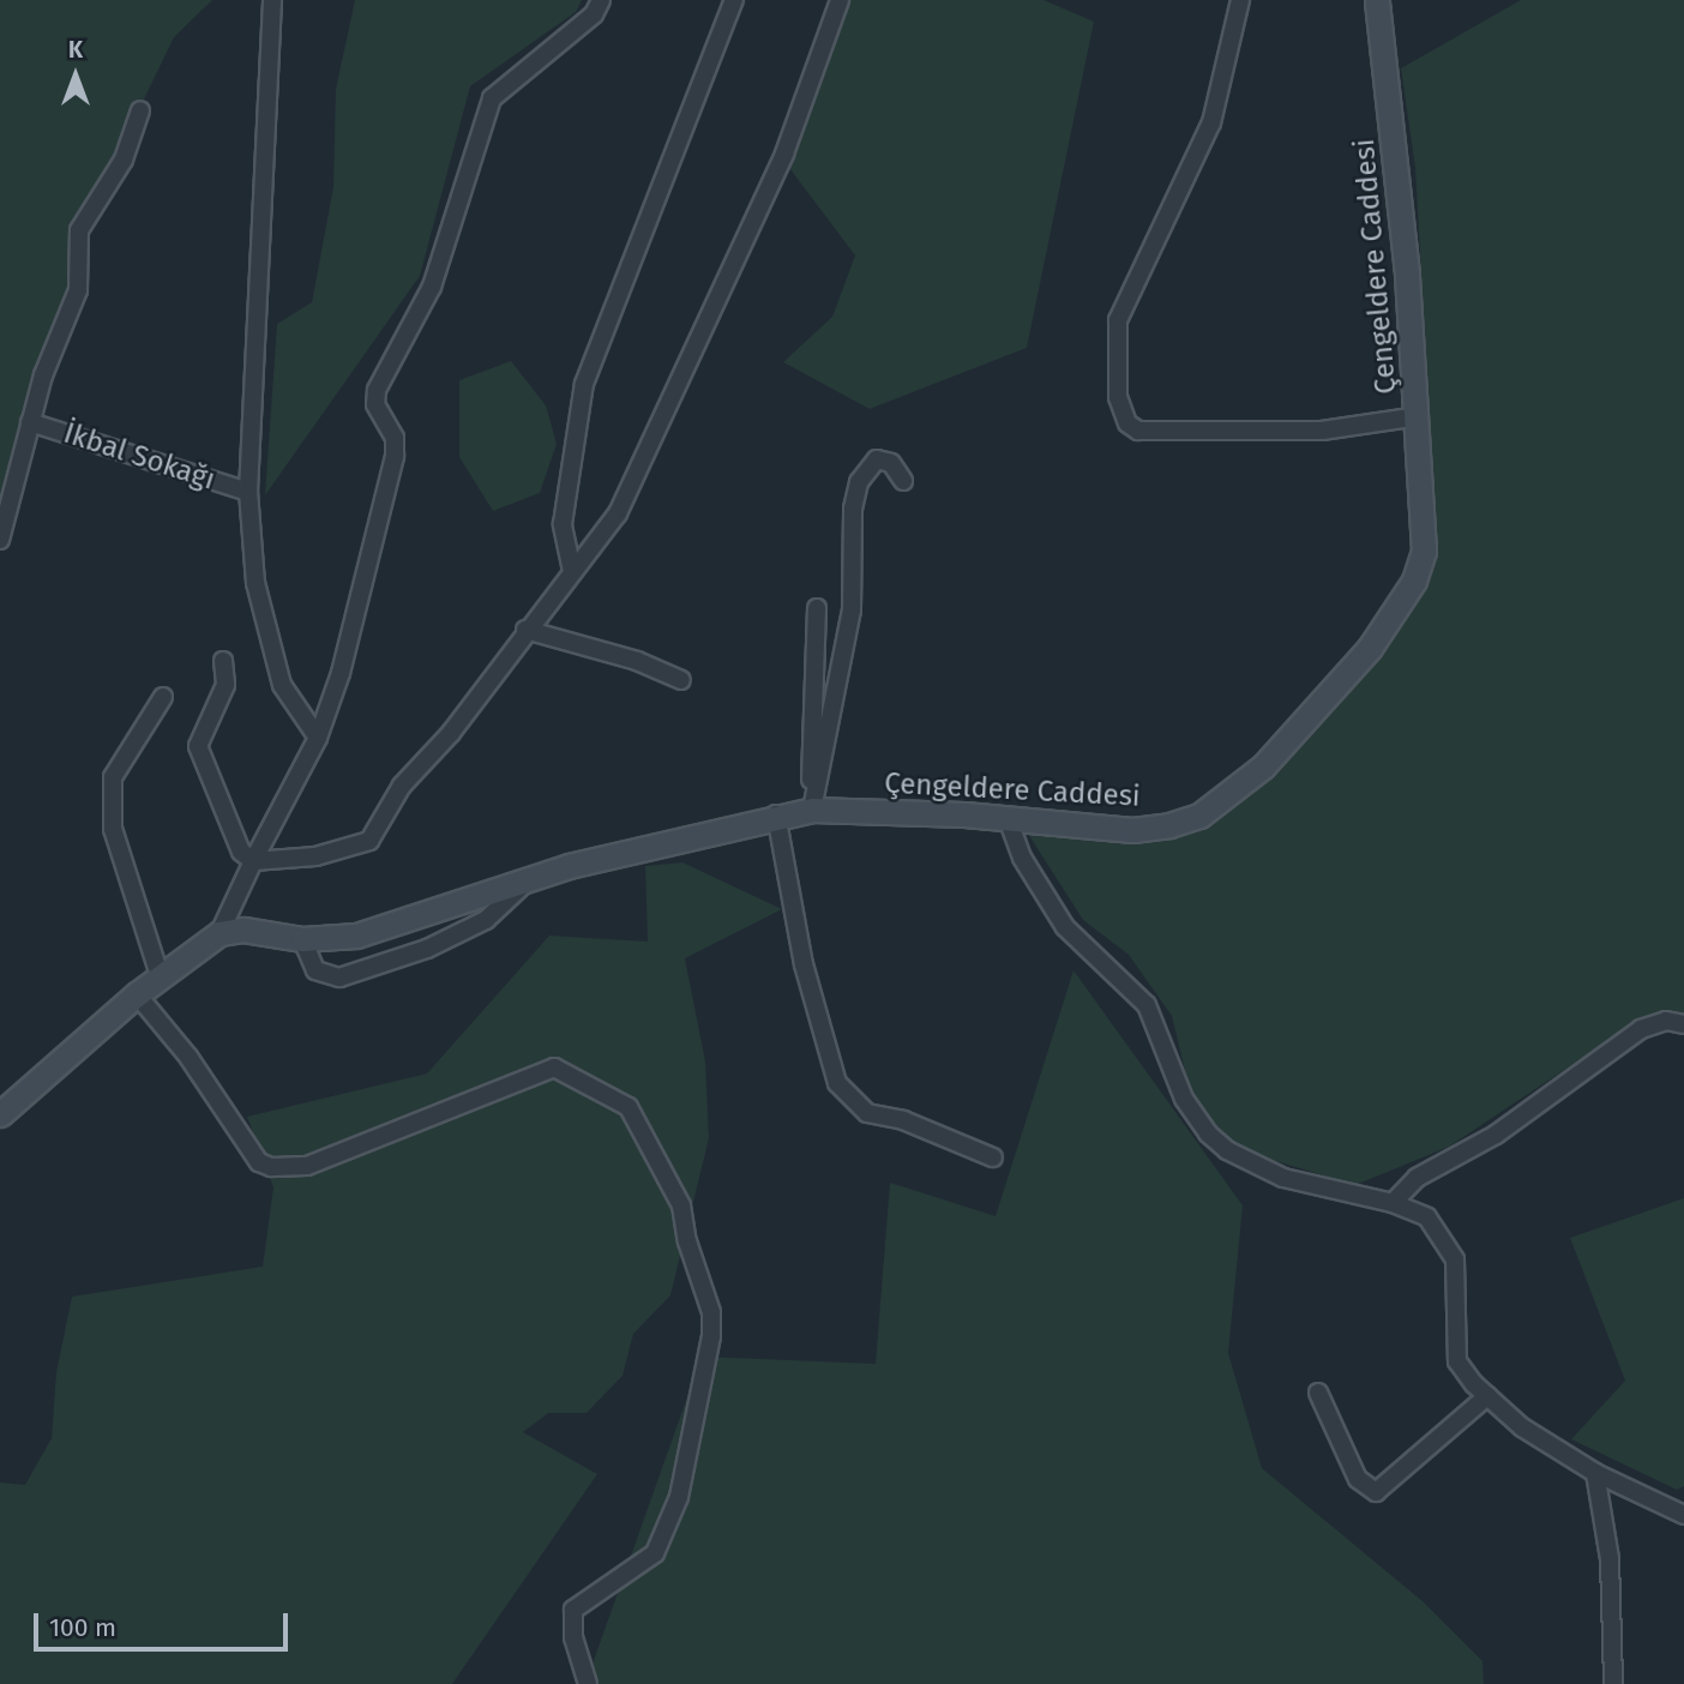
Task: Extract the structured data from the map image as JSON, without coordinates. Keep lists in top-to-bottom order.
{
  "streets": {
    "main road": ["Çengeldere Caddesi"],
    "street": ["İkbal Sokağı"]
  },
  "scale_bar": "100 m",
  "north": "top"
}
